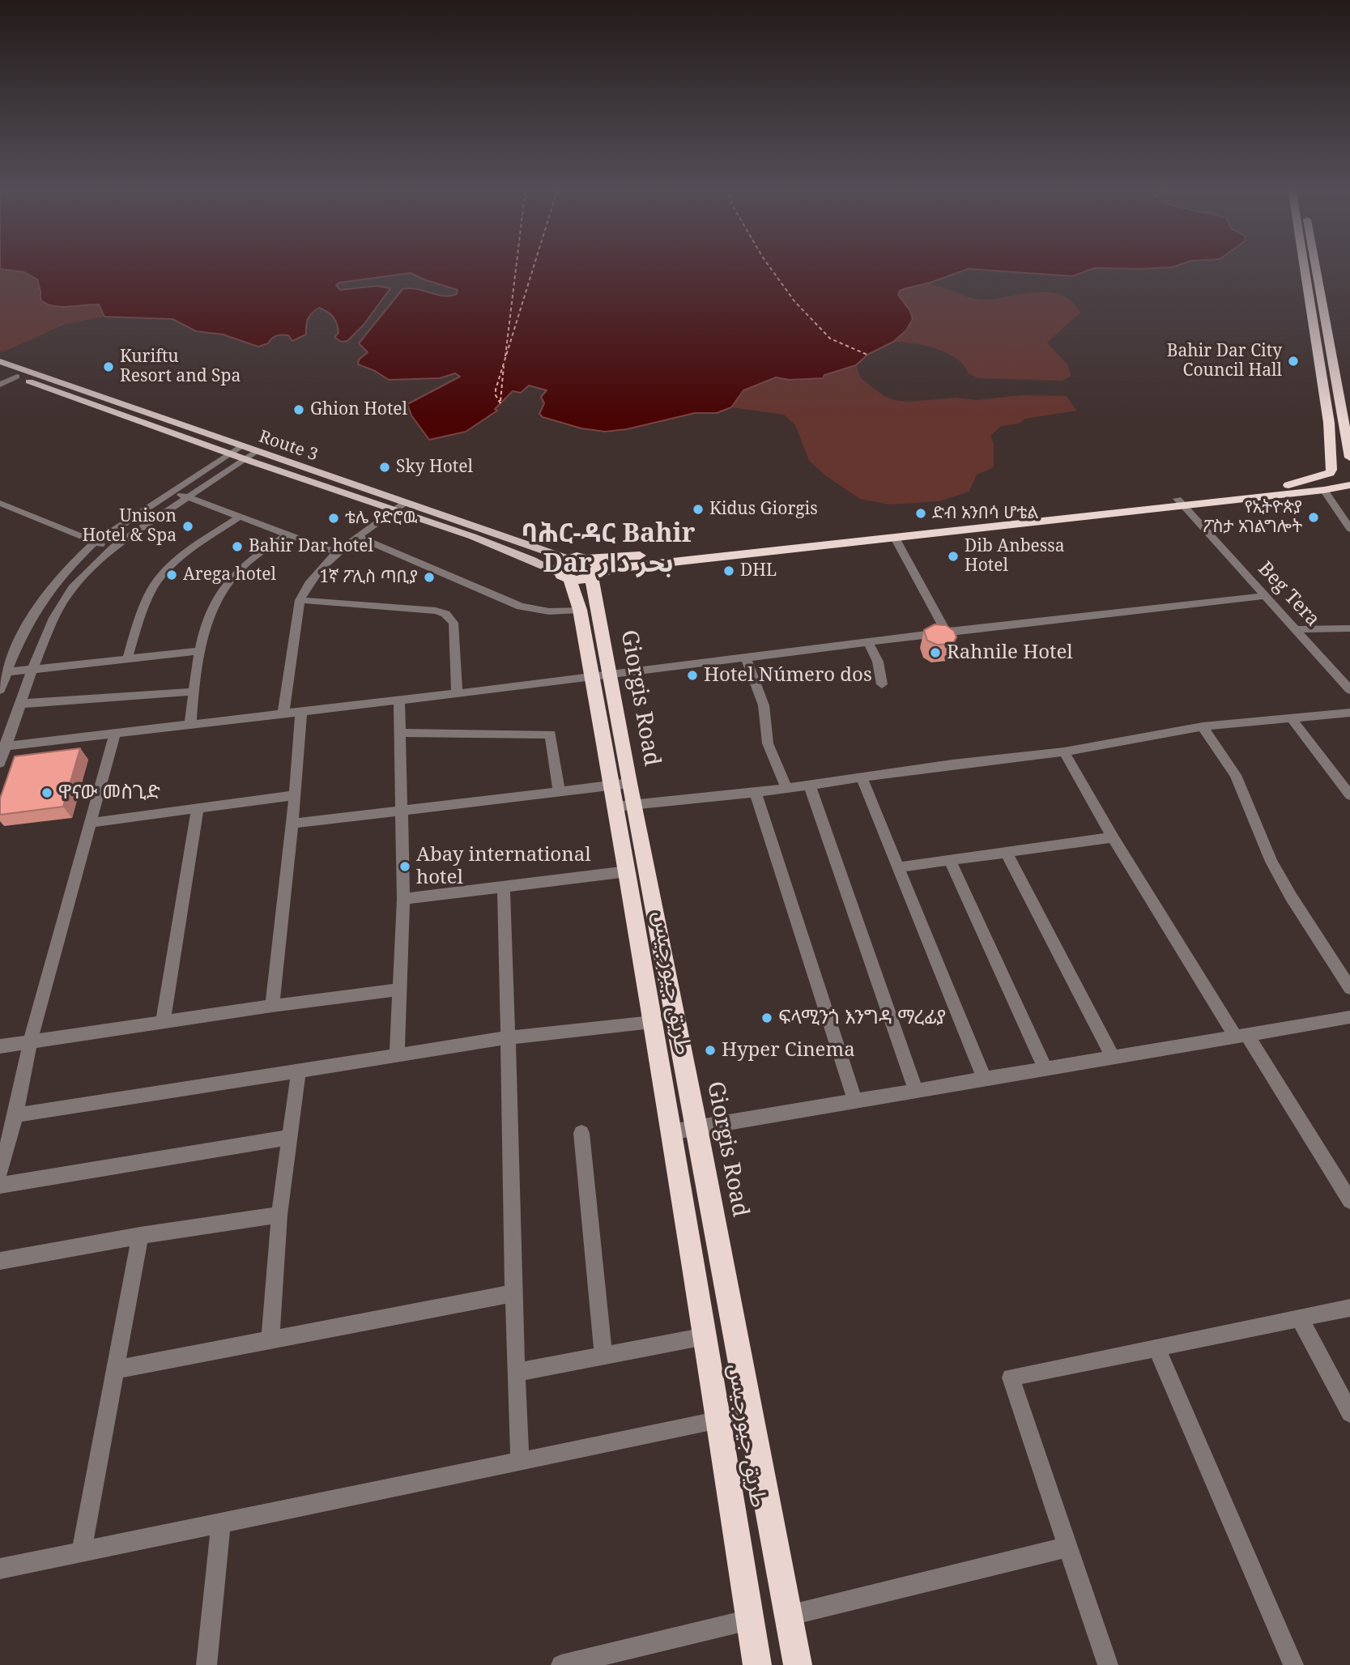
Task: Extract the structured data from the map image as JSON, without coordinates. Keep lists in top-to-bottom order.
{
  "streets": {
    "highway": ["Giorgis Road", "طريق جيورجيس"],
    "main road": ["Route 3"],
    "street": ["Beg Tera"]
  },
  "crossings": [
    ["Giorgis Road", "طريق جيورجيس"]
  ],
  "districts": ["ባሕር-ዳር Bahir Dar بحر دار"],
  "places": [
    "Bahir Dar City Council Hall",
    "Kuriftu Resort and Spa",
    "Ghion Hotel",
    "Sky Hotel",
    "Kidus Giorgis",
    "ድብ አንበሳ ሆቴል",
    "የኢትዮጵያ ፖስታ አገልግሎት",
    "ቴሌ የድሮዉ",
    "Unison Hotel & Spa",
    "Bahir Dar hotel",
    "Dib Anbessa Hotel",
    "DHL",
    "Arega hotel",
    "1ኛ ፖሊስ ጣቢያ",
    "Rahnile Hotel",
    "Hotel Número dos",
    "ዋናው መስጊድ",
    "Abay international hotel",
    "ፍላሚንጎ እንግዳ ማረፊያ",
    "Hyper Cinema"
  ]
}
